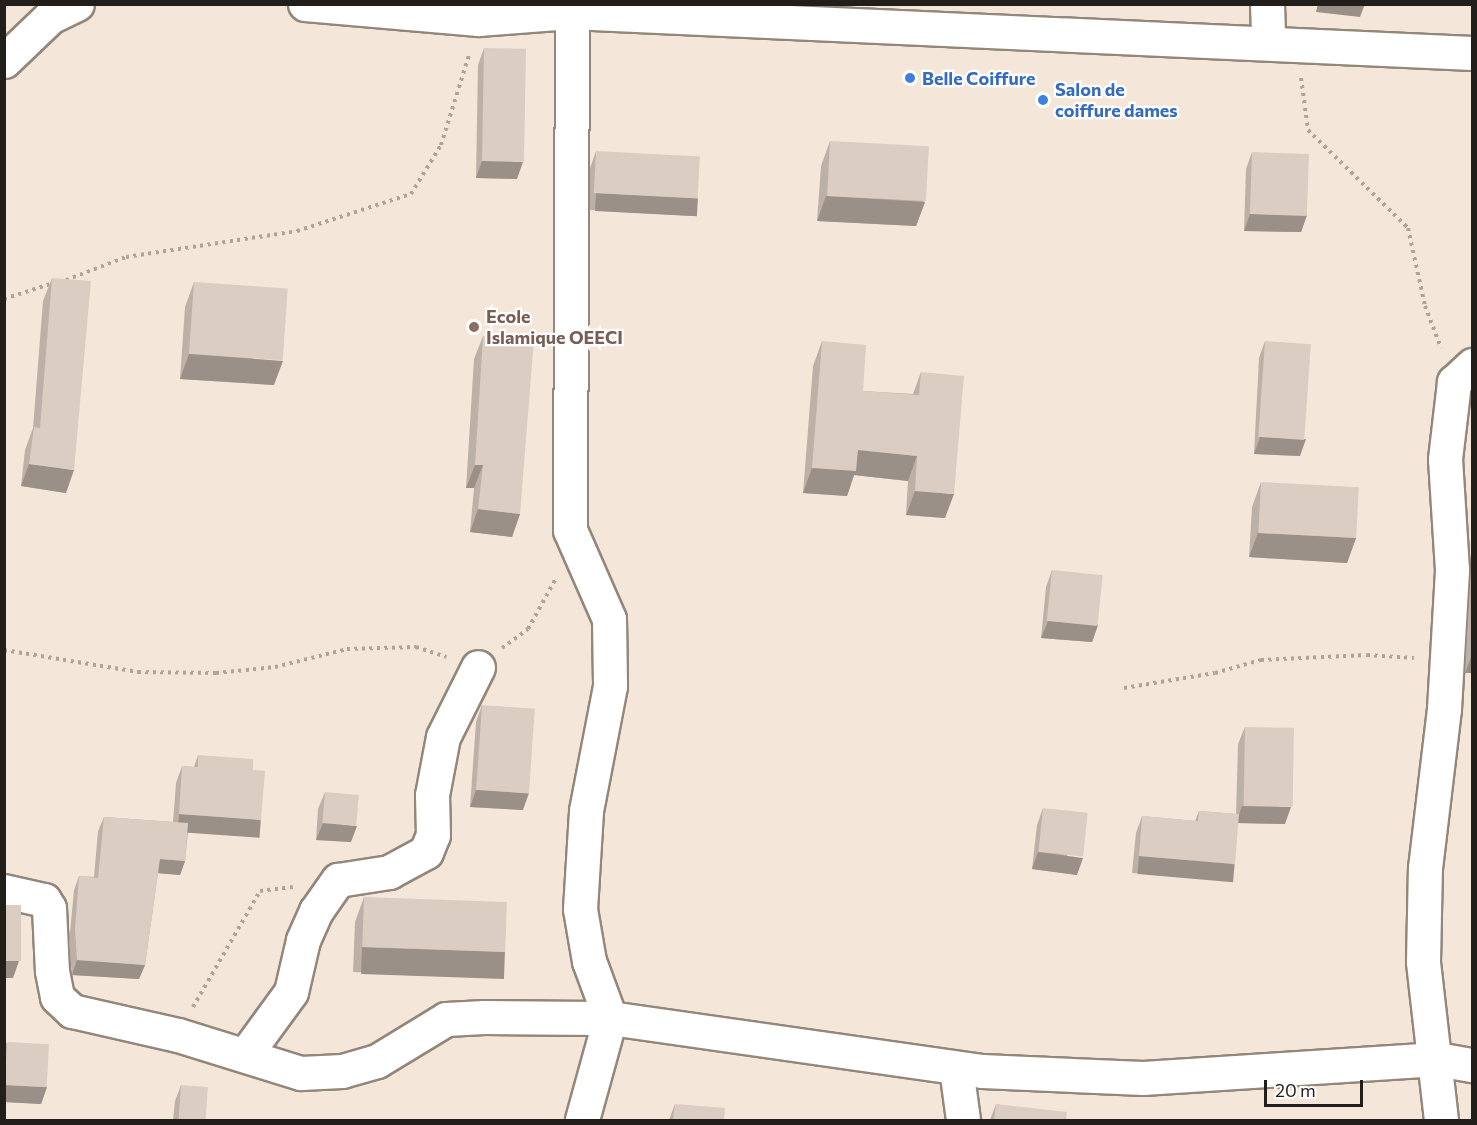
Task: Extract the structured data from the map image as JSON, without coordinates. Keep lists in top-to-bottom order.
{
  "places": ["Belle Coiffure", "Salon de coiffure dames", "Ecole Islamique OEECI"],
  "scale_bar": "20 m"
}
